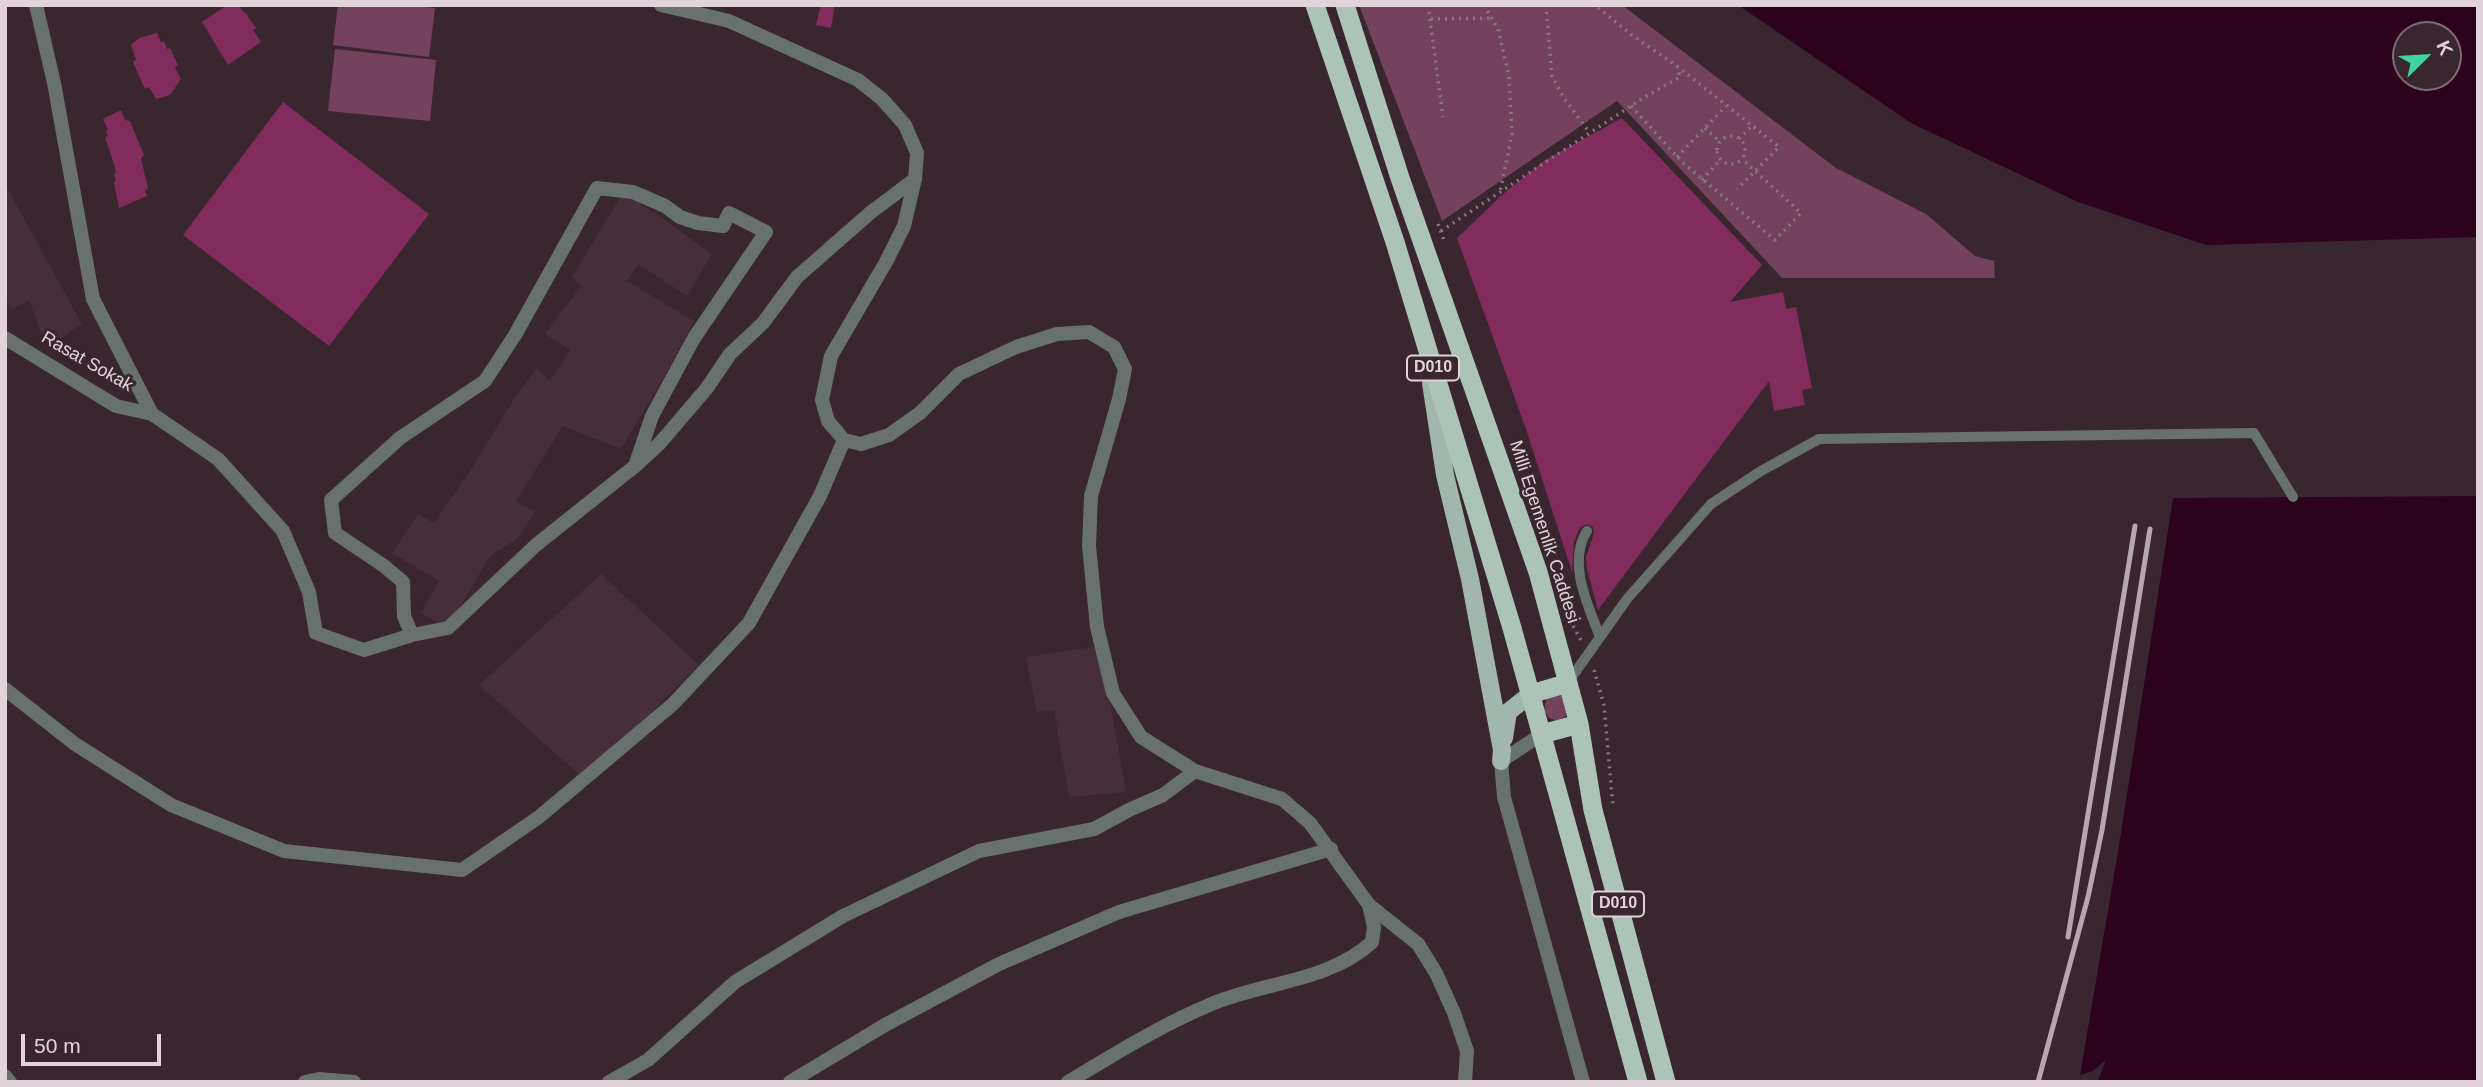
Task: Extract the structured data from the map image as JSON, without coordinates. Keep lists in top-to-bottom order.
{
  "streets": {
    "highway": ["D010", "Milli Egemenlik Caddesi"],
    "street": ["Rasat Sokak"]
  },
  "scale_bar": "50 m",
  "north": "top right"
}
